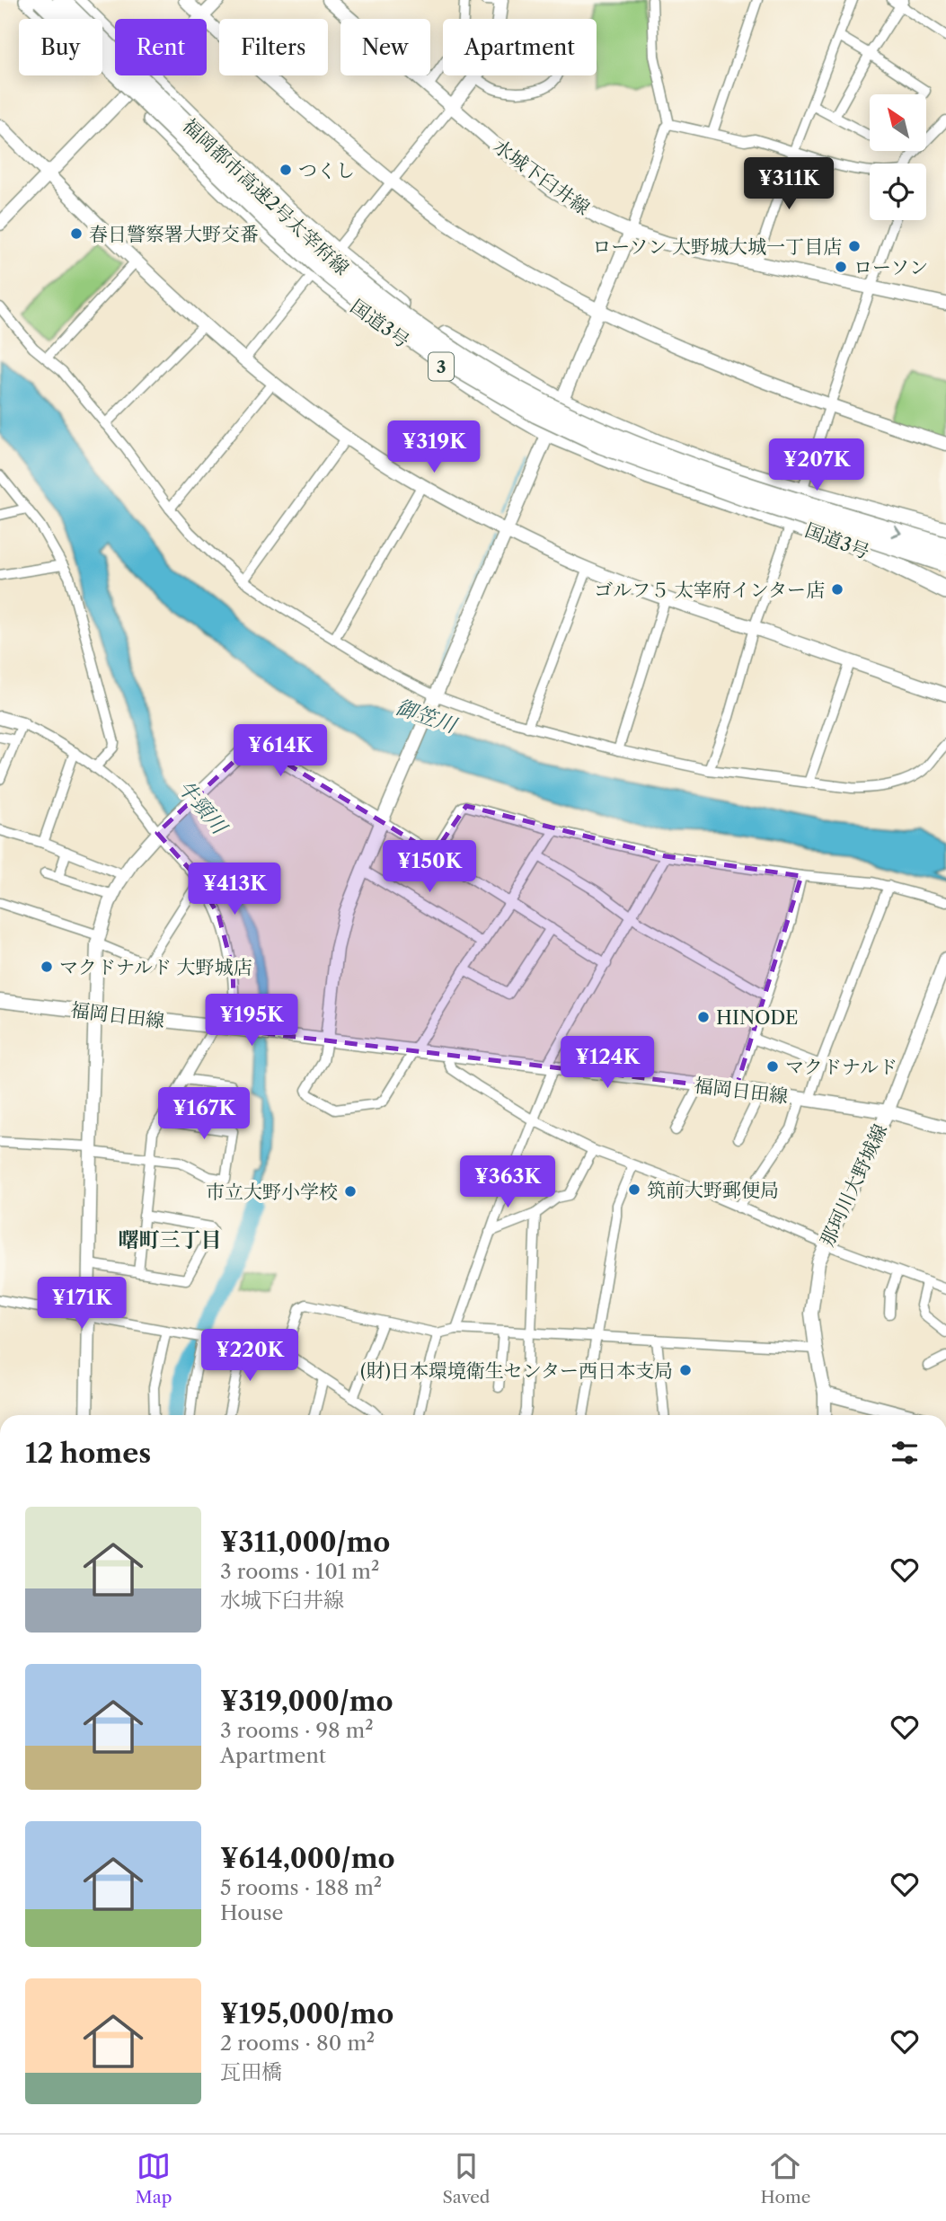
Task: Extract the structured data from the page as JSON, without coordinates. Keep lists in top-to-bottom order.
{
  "streets": {
    "highway": ["福岡都市高速2号太宰府線", "国道3号", "3"],
    "street": ["水城下臼井線", "福岡日田線", "那珂川大野城線"]
  },
  "crossings": [
    ["福岡日田線", "那珂川大野城線"]
  ],
  "districts": ["曙町三丁目"],
  "water": ["御笠川", "牛頸川"],
  "places": [
    "つくし",
    "春日警察署大野交番",
    "ローソン 大野城大城一丁目店",
    "ローソン",
    "ゴルフ５ 太宰府インター店",
    "マクドナルド 大野城店",
    "HINODE",
    "マクドナルド",
    "筑前大野郵便局",
    "市立大野小学校",
    "(財)日本環境衛生センター西日本支局"
  ],
  "north": "top left",
  "page": {
    "chip": [
      "Buy",
      "Rent",
      "Filters",
      "New",
      "Apartment"
    ],
    "price": [
      "¥311K",
      "¥319K",
      "¥207K",
      "¥614K",
      "¥150K",
      "¥413K",
      "¥195K",
      "¥124K",
      "¥167K",
      "¥363K",
      "¥171K",
      "¥220K"
    ],
    "heading": "12 homes",
    "list": [
      {
        "name": "¥311,000/mo",
        "note": "3 rooms · 101 m² · 水城下臼井線"
      },
      {
        "name": "¥319,000/mo",
        "note": "3 rooms · 98 m² · Apartment"
      },
      {
        "name": "¥614,000/mo",
        "note": "5 rooms · 188 m² · House"
      },
      {
        "name": "¥195,000/mo",
        "note": "2 rooms · 80 m² · 瓦田橋"
      }
    ],
    "tabs": ["Map", "Saved", "Home"]
  }
}
